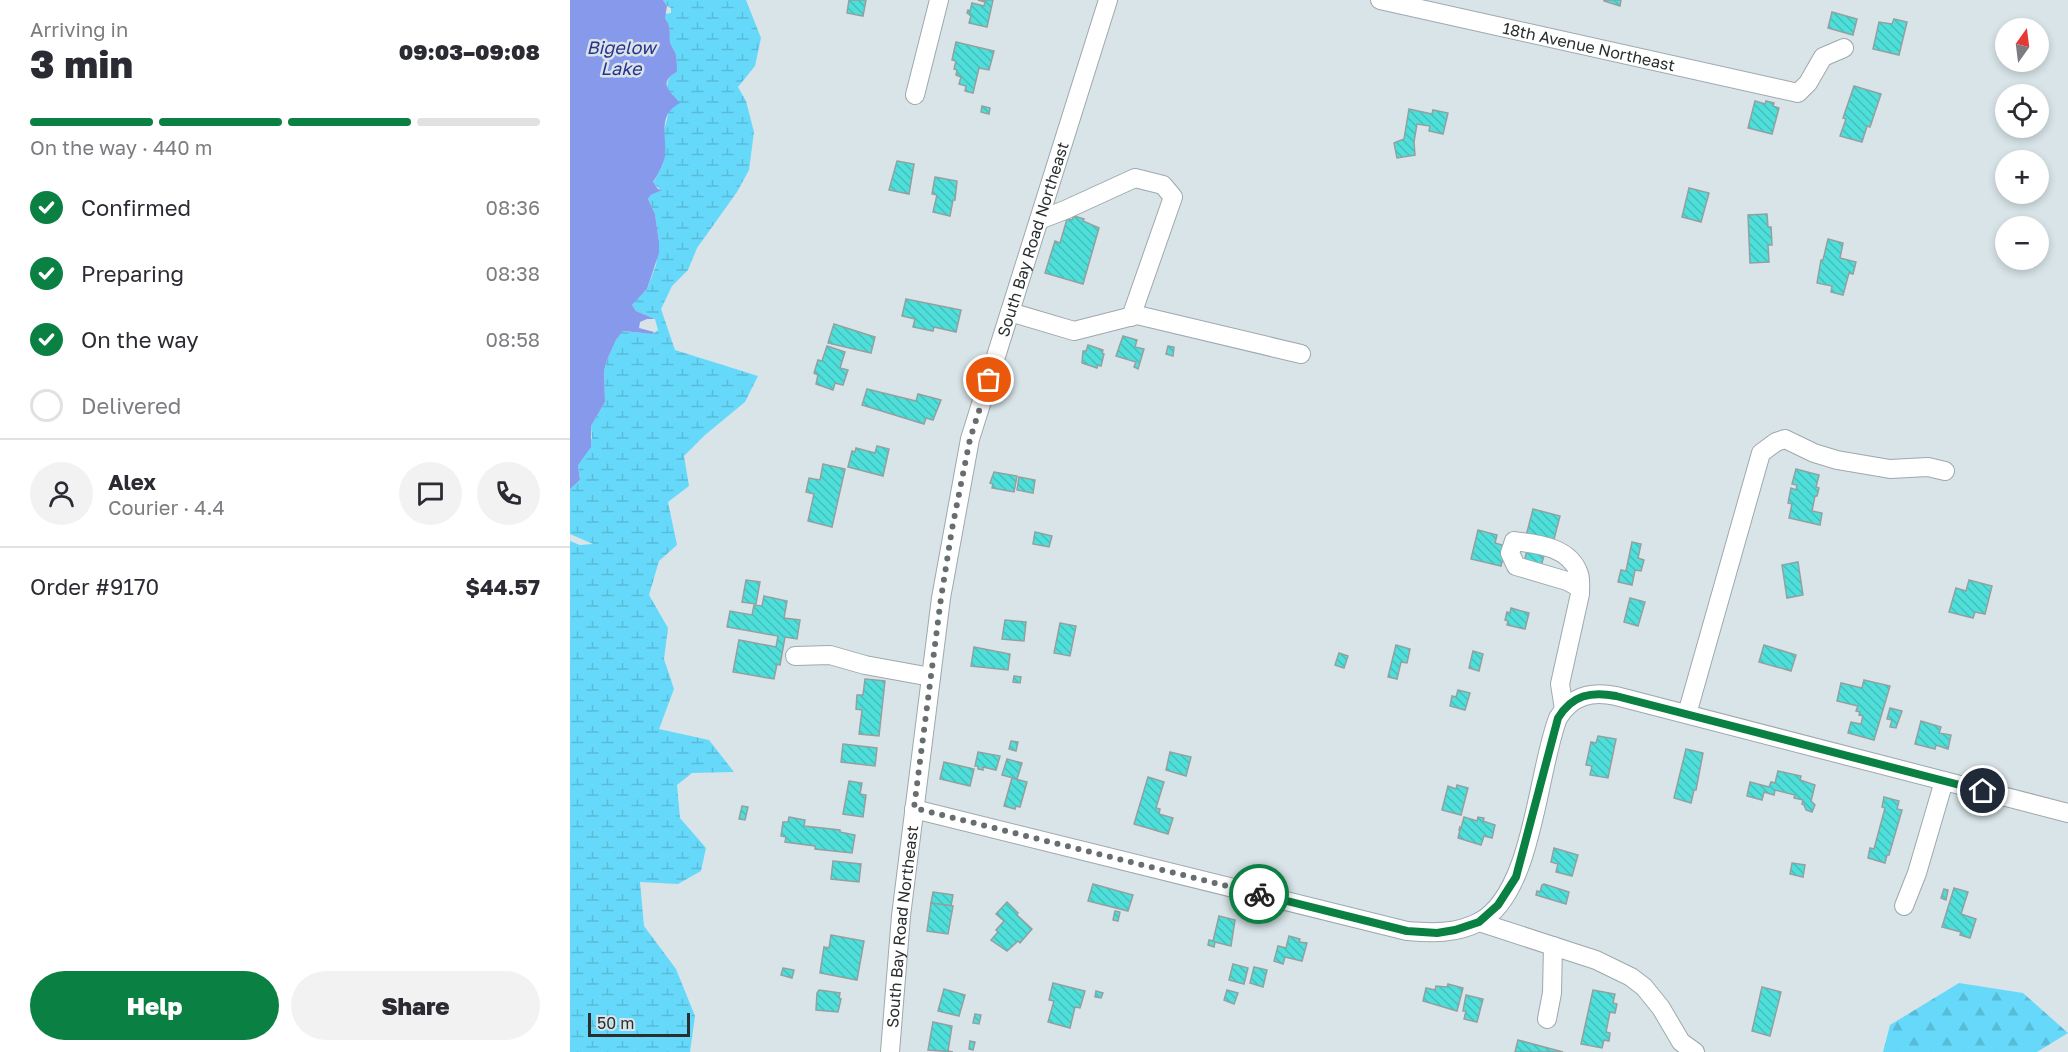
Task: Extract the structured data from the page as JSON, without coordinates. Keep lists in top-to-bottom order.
{
  "streets": {
    "street": ["18th Avenue Northeast", "South Bay Road Northeast"]
  },
  "water": ["Bigelow Lake"],
  "scale_bar": "50 m",
  "north": "top",
  "page": {
    "heading": ["3 min", "Arriving in", "09:03–09:08"],
    "panel": [
      "Alex",
      "Courier · 4.4",
      "Order #9170",
      "$44.57"
    ],
    "map_buttons": ["+", "−"],
    "bar": "On the way · 440 m",
    "list": [
      ["Confirmed", "08:36"],
      ["Preparing", "08:38"],
      ["On the way", "08:58"],
      "Delivered"
    ],
    "buttons": ["Help", "Share"],
    "scale": "50 m"
  }
}
